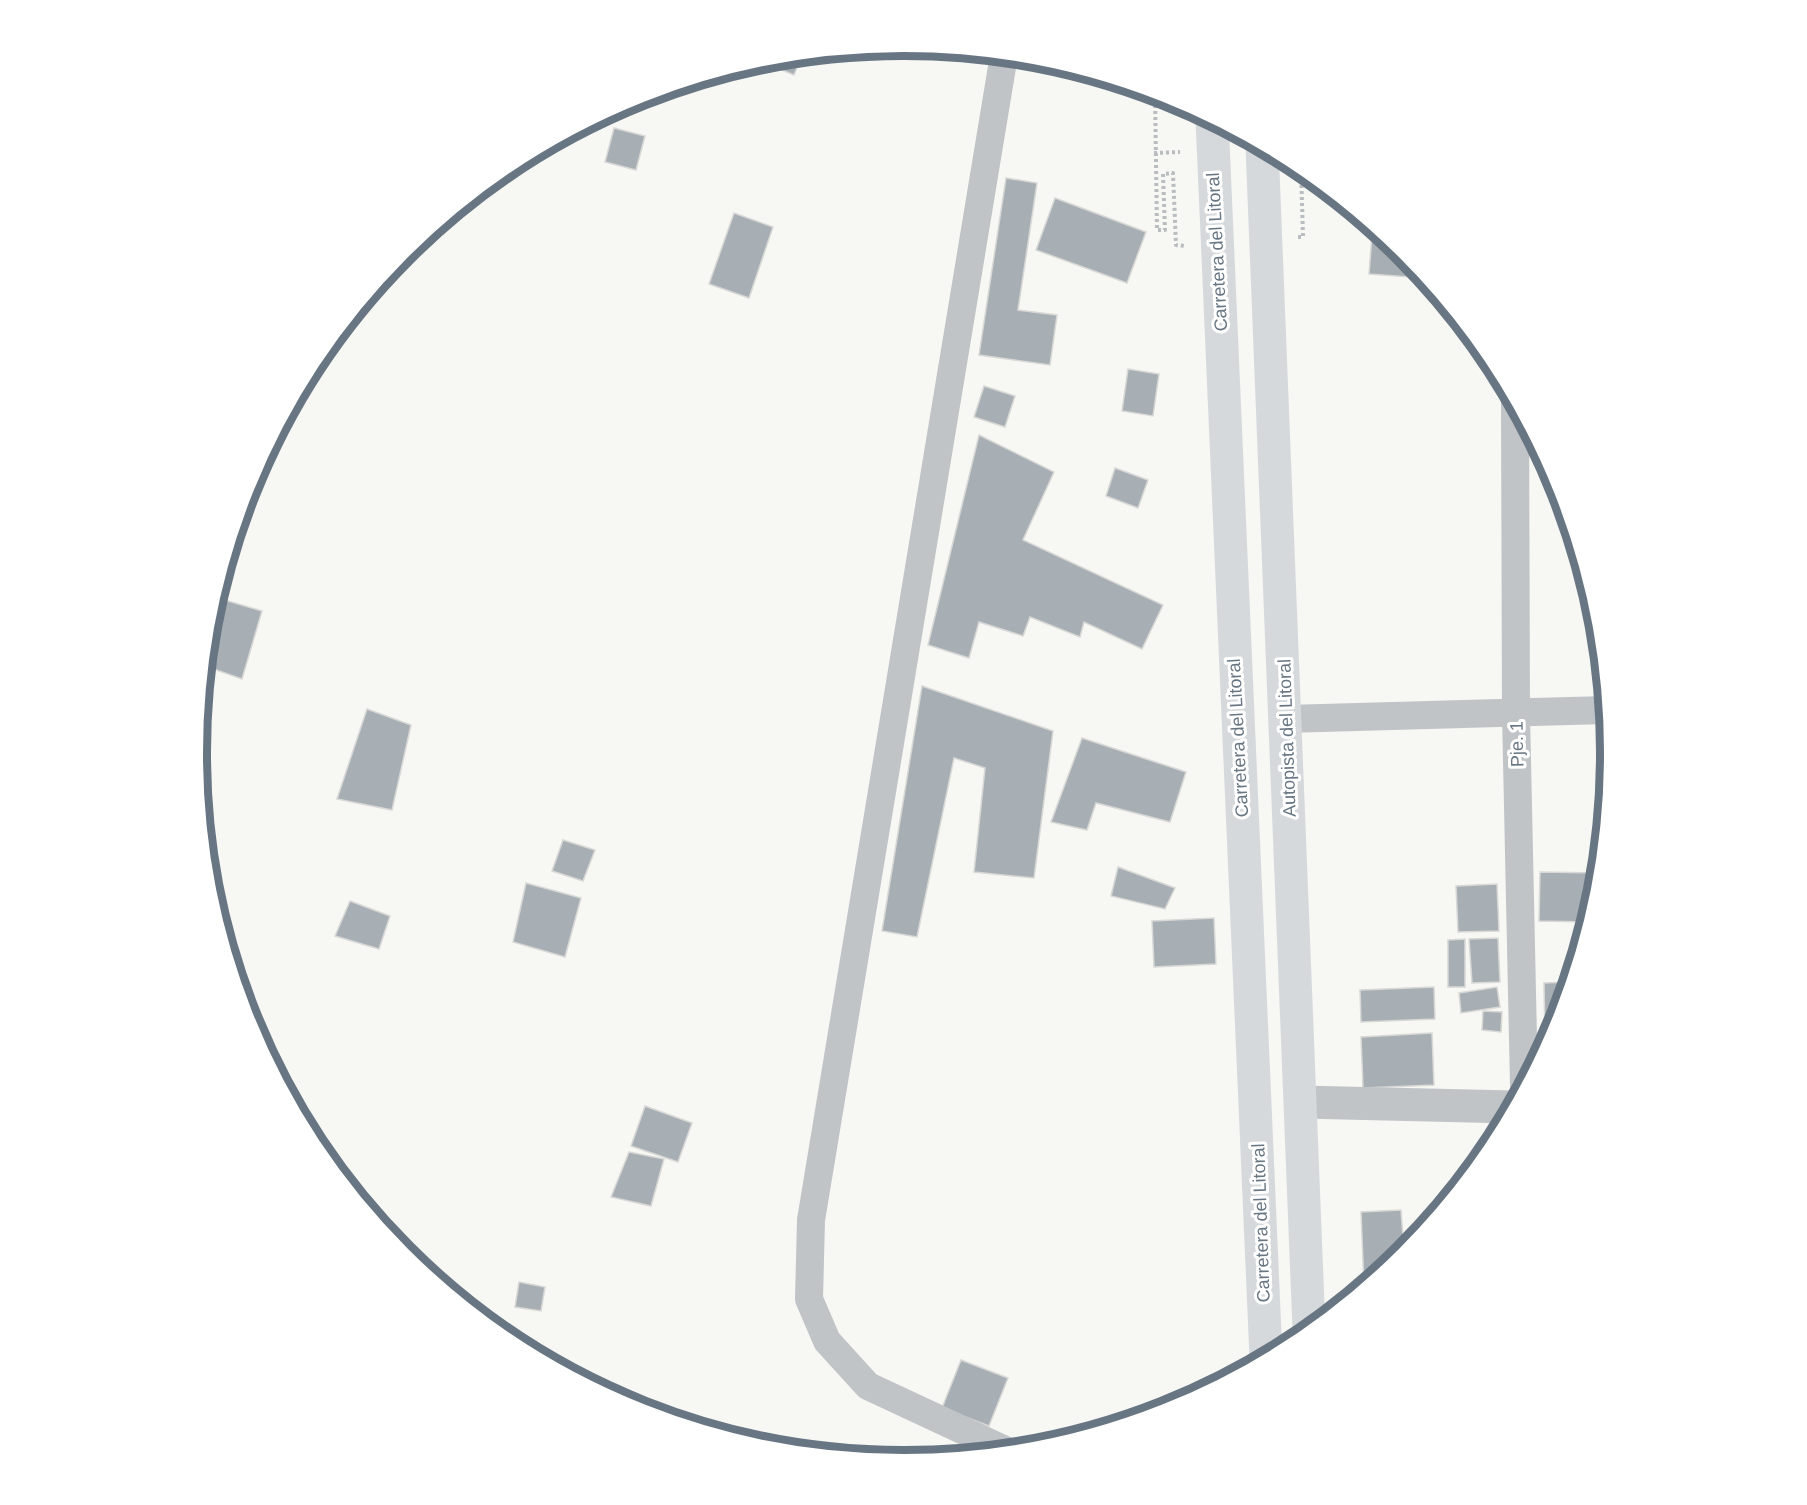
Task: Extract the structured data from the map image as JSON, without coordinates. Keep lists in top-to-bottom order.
{
  "streets": {
    "main road": ["Carretera del Litoral", "Autopista del Litoral"],
    "street": ["Pje. 1"]
  }
}
